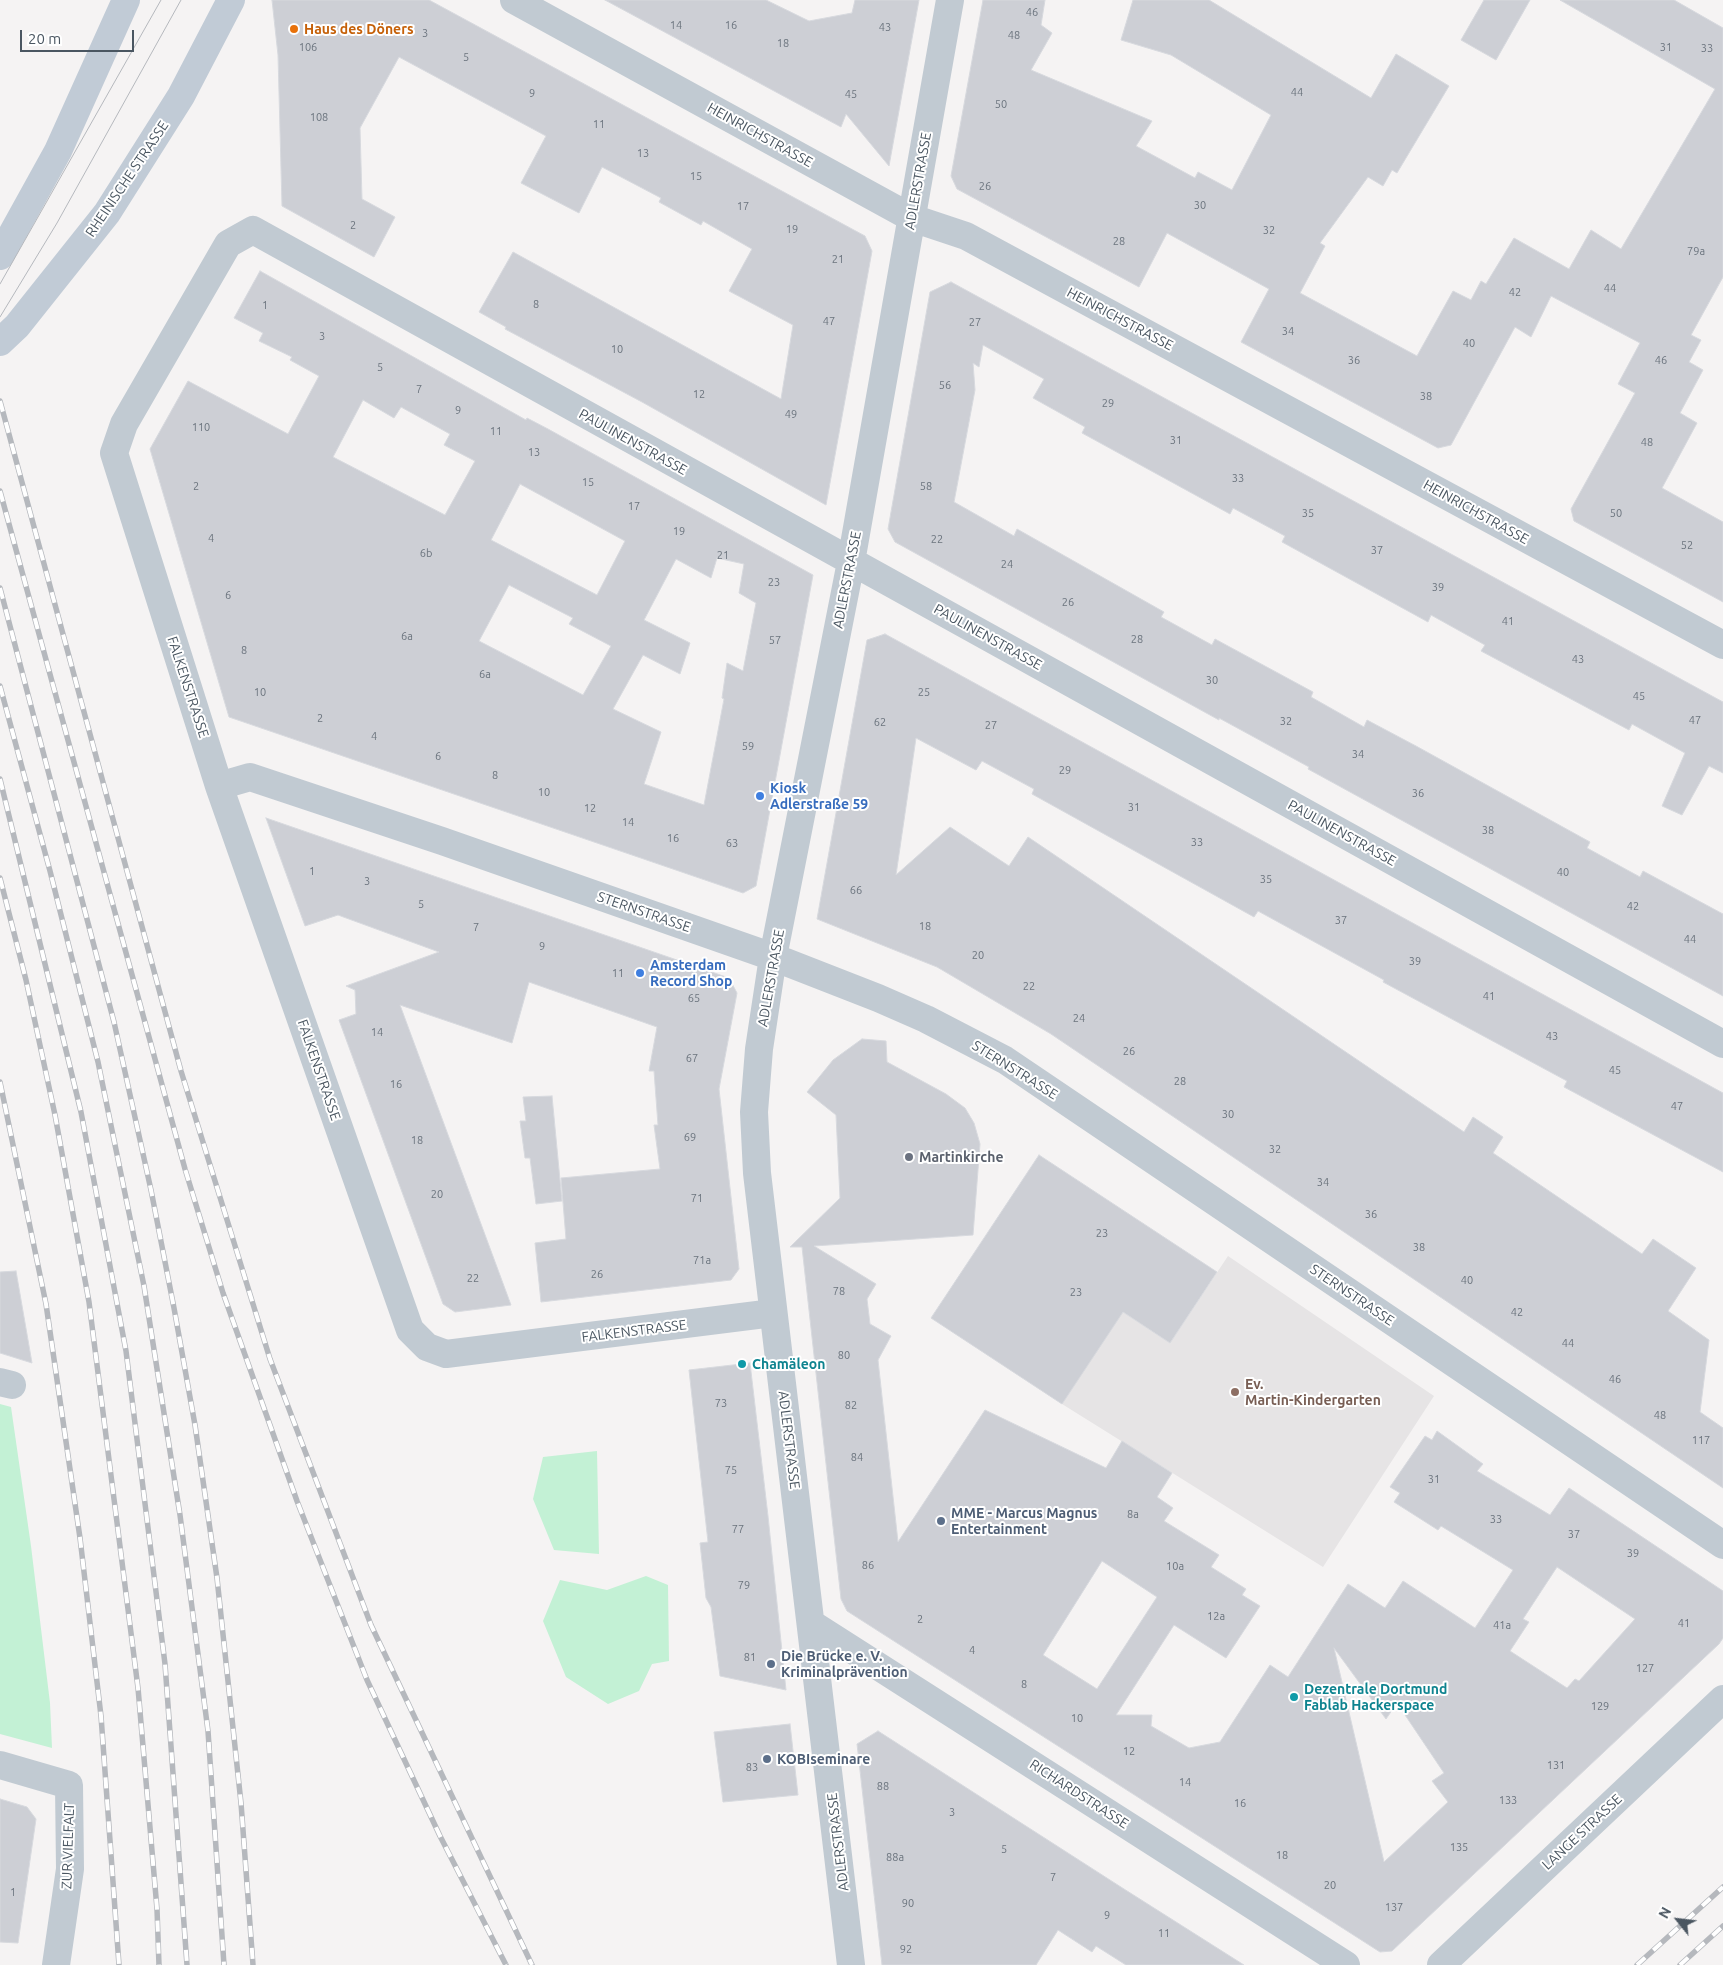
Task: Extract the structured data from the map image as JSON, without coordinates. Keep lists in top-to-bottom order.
{
  "streets": {
    "main road": ["RHEINISCHE STRASSE"],
    "street": [
      "HEINRICHSTRASSE",
      "ADLERSTRASSE",
      "PAULINENSTRASSE",
      "FALKENSTRASSE",
      "STERNSTRASSE",
      "RICHARDSTRASSE",
      "LANGE STRASSE",
      "ZUR VIELFALT"
    ]
  },
  "crossings": [
    ["HEINRICHSTRASSE", "ADLERSTRASSE"],
    ["ADLERSTRASSE", "PAULINENSTRASSE"],
    ["ADLERSTRASSE", "FALKENSTRASSE"],
    ["ADLERSTRASSE", "STERNSTRASSE"],
    ["ADLERSTRASSE", "RICHARDSTRASSE"],
    ["PAULINENSTRASSE", "FALKENSTRASSE"],
    ["FALKENSTRASSE", "STERNSTRASSE"]
  ],
  "places": [
    "Haus des Döners",
    "Kiosk Adlerstraße 59",
    "Amsterdam Record Shop",
    "Martinkirche",
    "Chamäleon",
    "Ev. Martin-Kindergarten",
    "MME - Marcus Magnus Entertainment",
    "Die Brücke e. V. Kriminalprävention",
    "Dezentrale Dortmund Fablab Hackerspace",
    "KOBIseminare"
  ],
  "house_numbers": [
    "46",
    "14",
    "16",
    "43",
    "3",
    "48",
    "18",
    "106",
    "31",
    "33",
    "5",
    "44",
    "9",
    "45",
    "50",
    "108",
    "11",
    "13",
    "15",
    "26",
    "30",
    "17",
    "2",
    "19",
    "32",
    "28",
    "79a",
    "21",
    "44",
    "42",
    "8",
    "1",
    "47",
    "27",
    "34",
    "3",
    "40",
    "10",
    "36",
    "46",
    "5",
    "56",
    "7",
    "12",
    "38",
    "29",
    "9",
    "49",
    "110",
    "11",
    "31",
    "48",
    "13",
    "33",
    "15",
    "2",
    "58",
    "17",
    "35",
    "50",
    "19",
    "4",
    "22",
    "52",
    "37",
    "6b",
    "21",
    "24",
    "23",
    "39",
    "6",
    "26",
    "41",
    "6a",
    "28",
    "57",
    "8",
    "43",
    "6a",
    "30",
    "10",
    "25",
    "45",
    "2",
    "47",
    "32",
    "62",
    "27",
    "4",
    "59",
    "34",
    "6",
    "29",
    "8",
    "10",
    "36",
    "31",
    "12",
    "14",
    "38",
    "16",
    "33",
    "63",
    "1",
    "40",
    "35",
    "3",
    "66",
    "5",
    "42",
    "37",
    "18",
    "7",
    "44",
    "9",
    "20",
    "39",
    "11",
    "22",
    "41",
    "65",
    "24",
    "14",
    "43",
    "26",
    "67",
    "45",
    "28",
    "16",
    "47",
    "30",
    "69",
    "18",
    "32",
    "34",
    "20",
    "71",
    "36",
    "23",
    "38",
    "71a",
    "26",
    "22",
    "40",
    "78",
    "23",
    "42",
    "44",
    "80",
    "46",
    "73",
    "82",
    "48",
    "117",
    "84",
    "75",
    "31",
    "8a",
    "33",
    "77",
    "37",
    "39",
    "86",
    "10a",
    "79",
    "12a",
    "2",
    "41",
    "41a",
    "4",
    "81",
    "127",
    "8",
    "129",
    "10",
    "12",
    "131",
    "83",
    "14",
    "88",
    "133",
    "16",
    "3",
    "135",
    "5",
    "18",
    "88a",
    "7",
    "20",
    "1",
    "90",
    "137",
    "9",
    "11",
    "92"
  ],
  "scale_bar": "20 m",
  "north": "top left"
}
